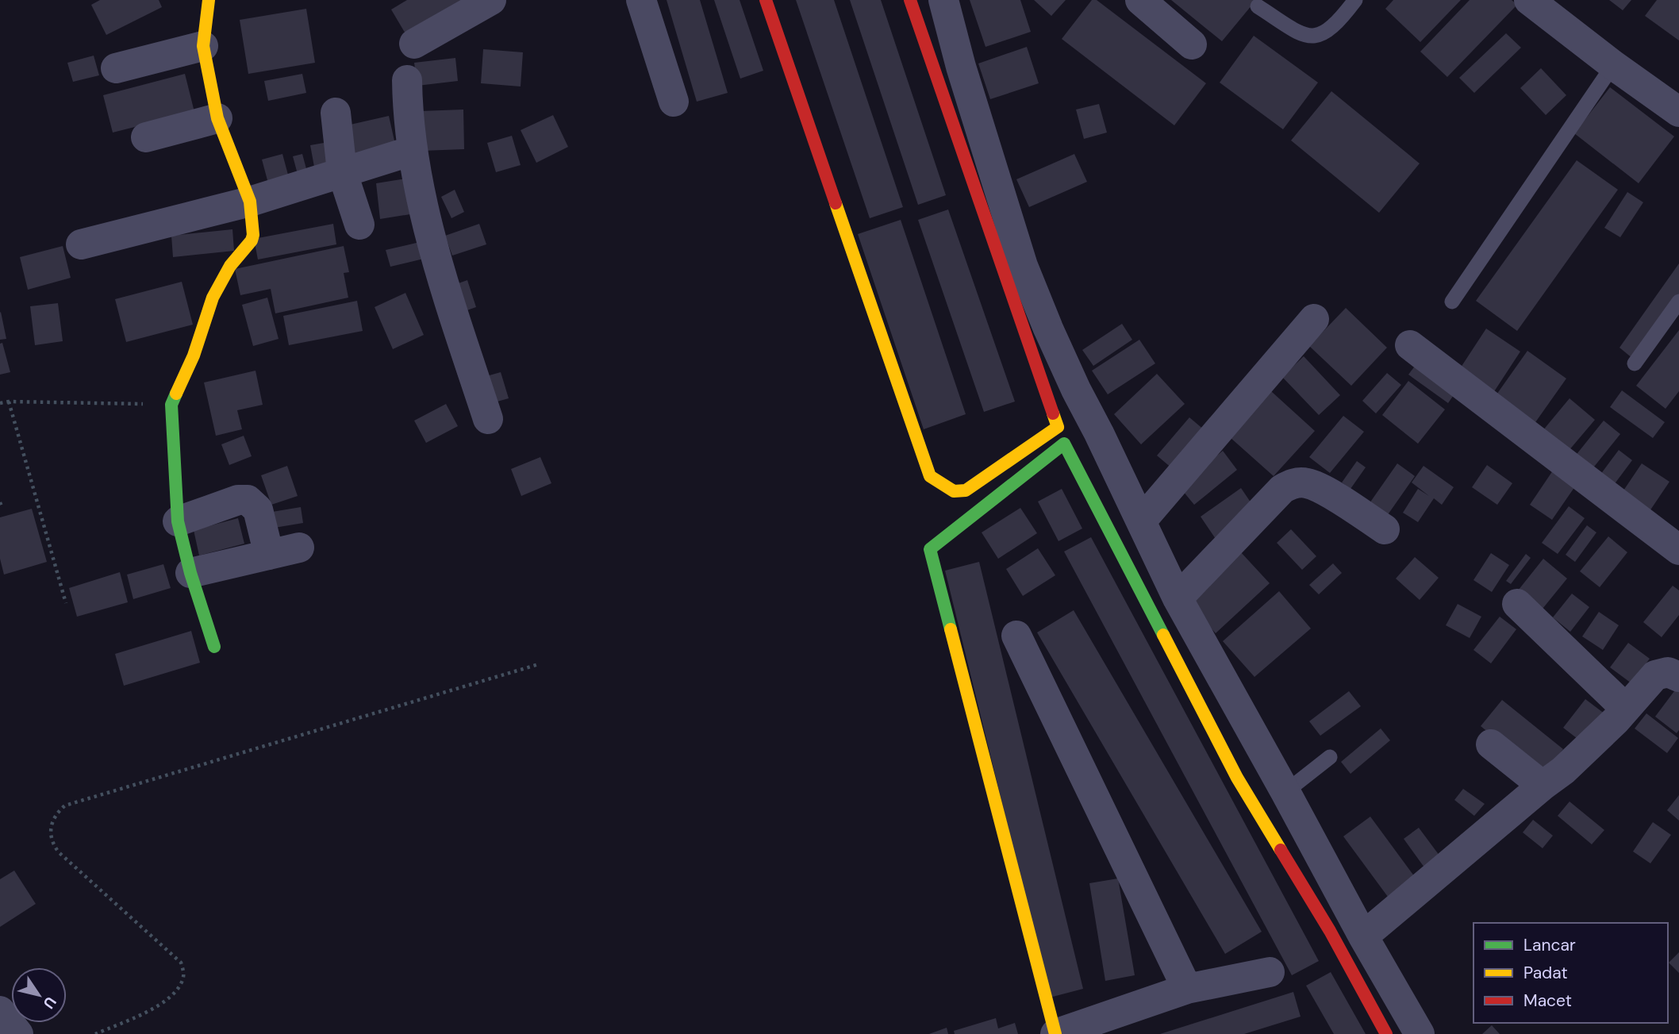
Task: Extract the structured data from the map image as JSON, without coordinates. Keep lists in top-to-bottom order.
{
  "legend": ["Lancar", "Padat", "Macet"],
  "north": "bottom right"
}
